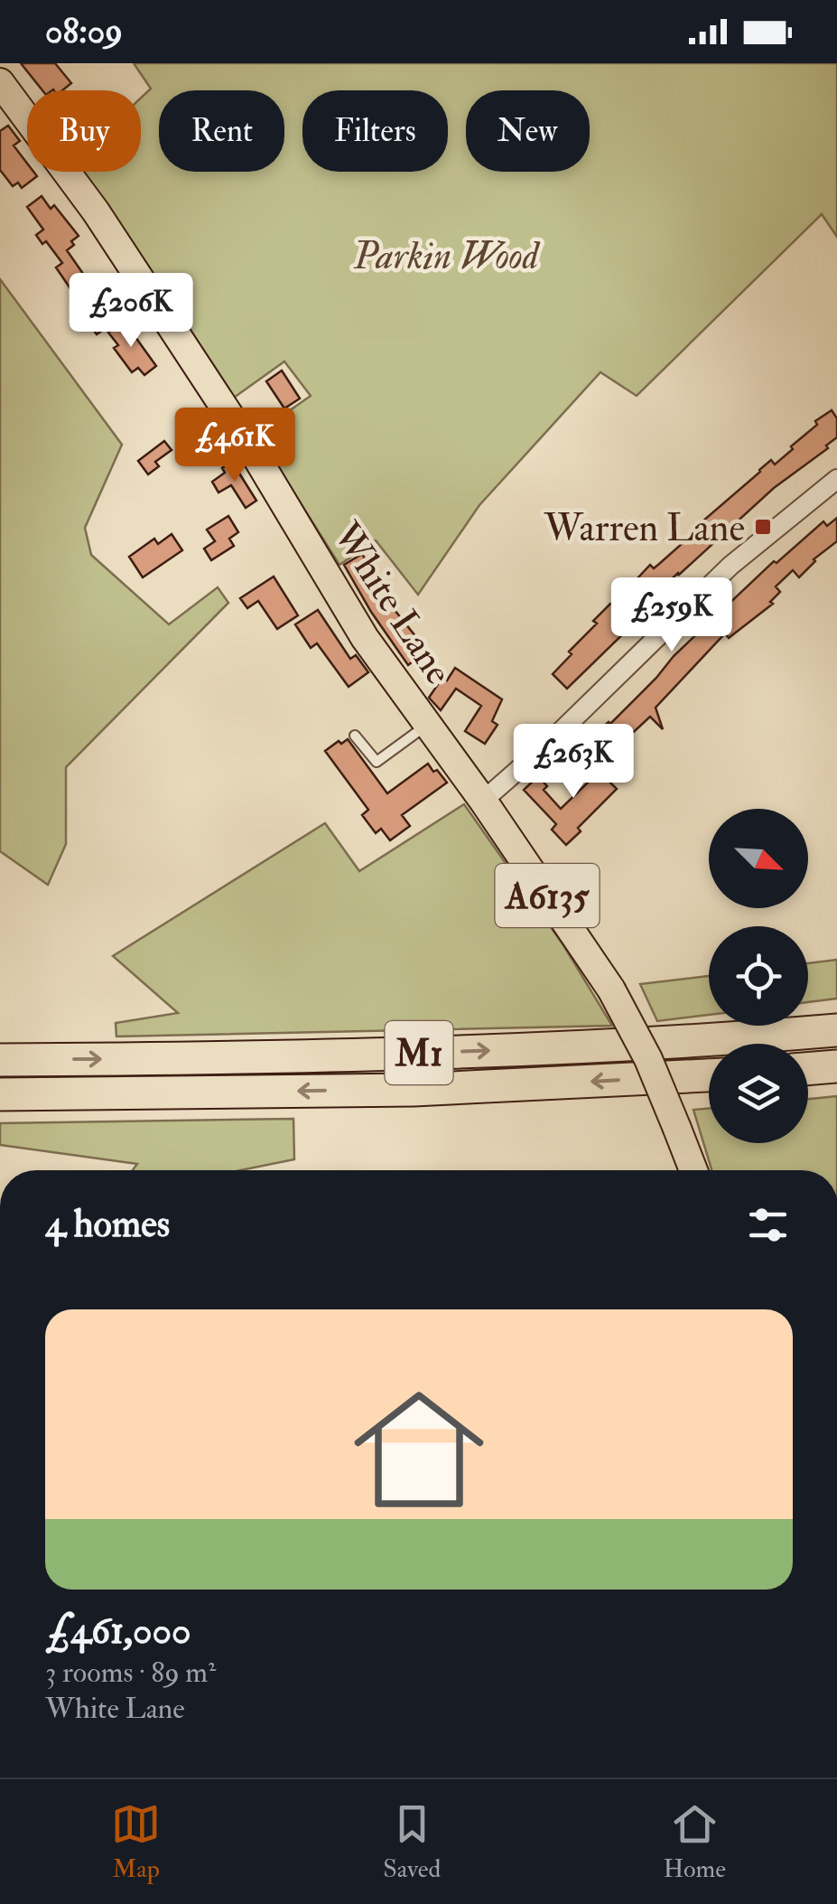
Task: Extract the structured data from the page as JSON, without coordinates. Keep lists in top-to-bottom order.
{
  "streets": {
    "highway": ["M1"],
    "main road": ["White Lane", "A6135"]
  },
  "parks": ["Parkin Wood"],
  "places": {
    "transit": ["Warren Lane"]
  },
  "north": "bottom right",
  "page": {
    "status": "08:09",
    "chip": [
      "Buy",
      "Rent",
      "Filters",
      "New"
    ],
    "price": [
      "£206K",
      "£461K",
      "£259K",
      "£263K"
    ],
    "heading": "4 homes",
    "list": [
      {
        "name": "£461,000",
        "note": "3 rooms · 89 m² · White Lane"
      }
    ],
    "tabs": ["Map", "Saved", "Home"]
  }
}
